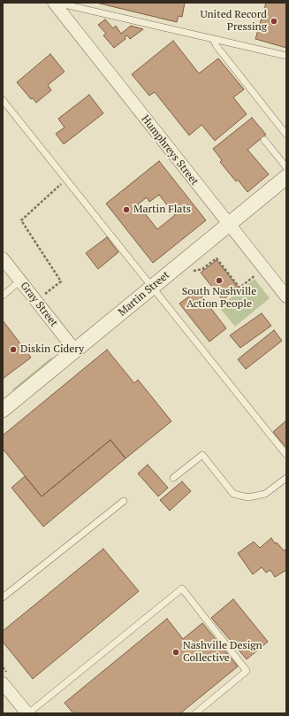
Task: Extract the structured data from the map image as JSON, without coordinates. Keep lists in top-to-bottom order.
{
  "streets": {
    "street": ["Humphreys Street", "Martin Street", "Gray Street"]
  },
  "crossings": [
    ["Humphreys Street", "Martin Street"],
    ["Martin Street", "Gray Street"]
  ],
  "places": [
    "United Record Pressing",
    "Martin Flats",
    "South Nashville Action People",
    "Diskin Cidery",
    "Nashville Design Collective"
  ]
}
